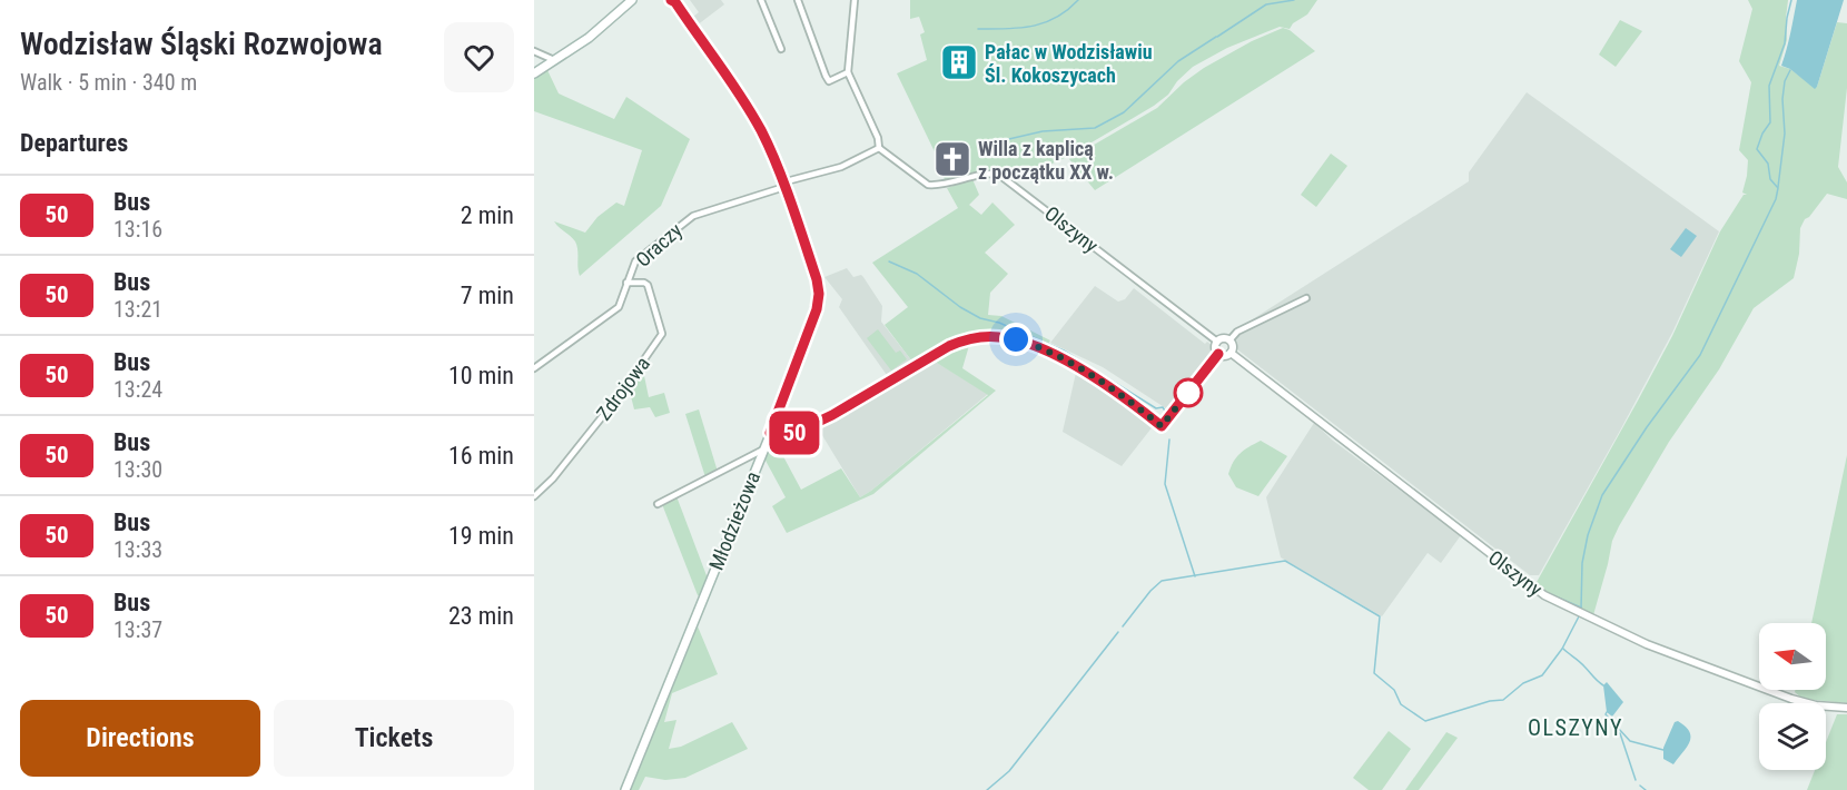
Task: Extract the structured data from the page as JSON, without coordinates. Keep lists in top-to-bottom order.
{
  "streets": {
    "main road": ["Młodzieżowa"],
    "street": ["Olszyny", "Oraczy", "Zdrojowa"]
  },
  "crossings": [
    ["Olszyny", "Oraczy"],
    ["Oraczy", "Zdrojowa"],
    ["Oraczy", "Młodzieżowa"]
  ],
  "districts": ["OLSZYNY"],
  "places": {
    "building": ["Pałac w Wodzisławiu Śl. Kokoszycach"],
    "church": ["Willa z kaplicą z początku XX w."]
  },
  "lines": ["bus line 50"],
  "north": "left",
  "page": {
    "heading": [
      ["Wodzisław Śląski Rozwojowa", "Walk · 5 min · 340 m"],
      "Departures"
    ],
    "on_map": "50",
    "list": [
      {
        "mark": "50",
        "name": "Bus",
        "note": "13:16",
        "value": "2 min"
      },
      {
        "mark": "50",
        "name": "Bus",
        "note": "13:21",
        "value": "7 min"
      },
      {
        "mark": "50",
        "name": "Bus",
        "note": "13:24",
        "value": "10 min"
      },
      {
        "mark": "50",
        "name": "Bus",
        "note": "13:30",
        "value": "16 min"
      },
      {
        "mark": "50",
        "name": "Bus",
        "note": "13:33",
        "value": "19 min"
      },
      {
        "mark": "50",
        "name": "Bus",
        "note": "13:37",
        "value": "23 min"
      }
    ],
    "buttons": ["Directions", "Tickets"]
  }
}
